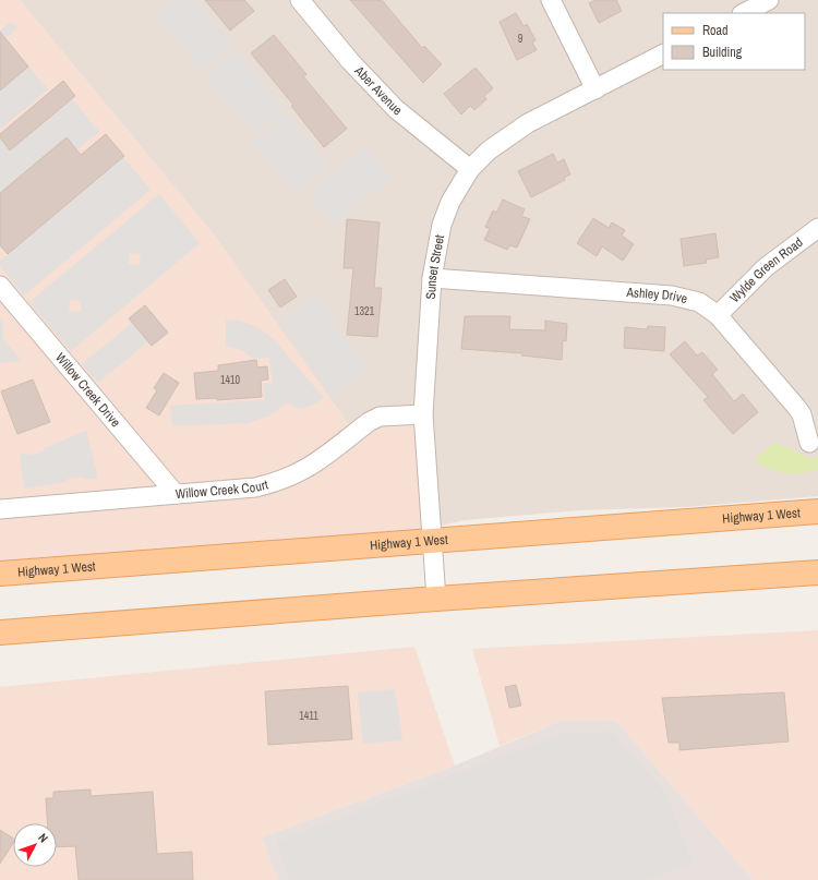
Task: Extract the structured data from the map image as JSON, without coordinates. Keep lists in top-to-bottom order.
{
  "streets": {
    "main road": ["Highway 1 West"],
    "street": [
      "Aber Avenue",
      "Sunset Street",
      "Wylde Green Road",
      "Ashley Drive",
      "Willow Creek Drive",
      "Willow Creek Court"
    ]
  },
  "crossings": [
    ["Aber Avenue", "Sunset Street"],
    ["Sunset Street", "Ashley Drive"],
    ["Sunset Street", "Willow Creek Court"],
    ["Sunset Street", "Highway 1 West"],
    ["Wylde Green Road", "Ashley Drive"],
    ["Willow Creek Drive", "Willow Creek Court"]
  ],
  "house_numbers": [
    "9",
    "1321",
    "1410",
    "1411"
  ],
  "legend": ["Road", "Building"],
  "north": "top right"
}
